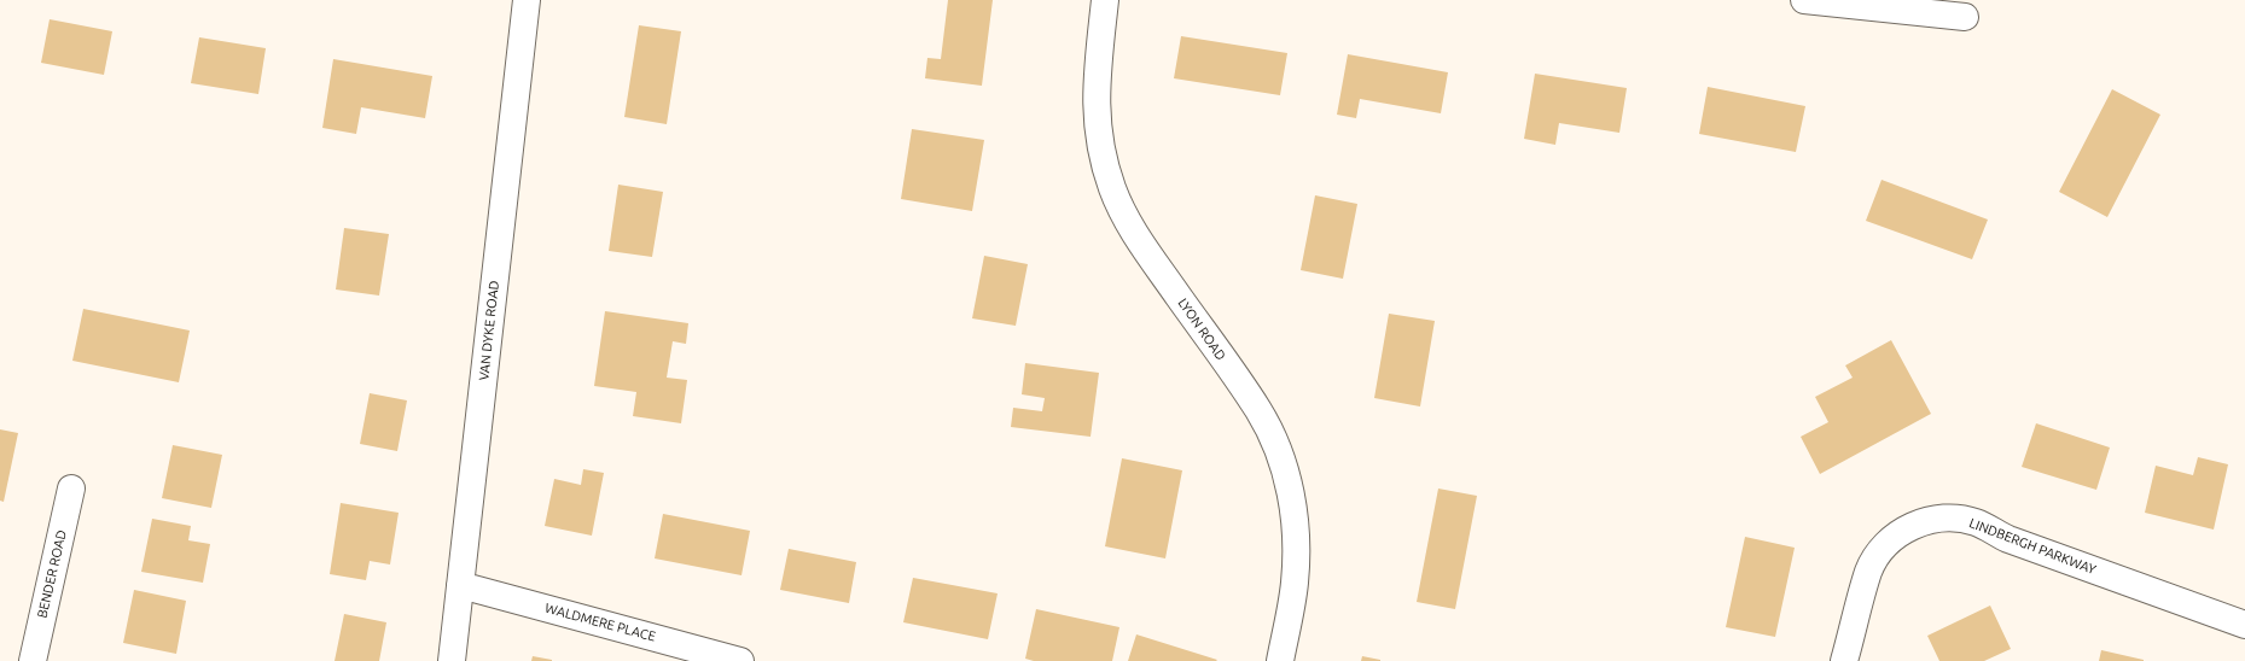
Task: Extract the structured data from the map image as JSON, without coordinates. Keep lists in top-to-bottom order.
{
  "streets": {
    "street": [
      "LYON ROAD",
      "VAN DYKE ROAD",
      "LINDBERGH PARKWAY",
      "BENDER ROAD",
      "WALDMERE PLACE"
    ]
  },
  "crossings": [
    ["VAN DYKE ROAD", "WALDMERE PLACE"]
  ]
}
